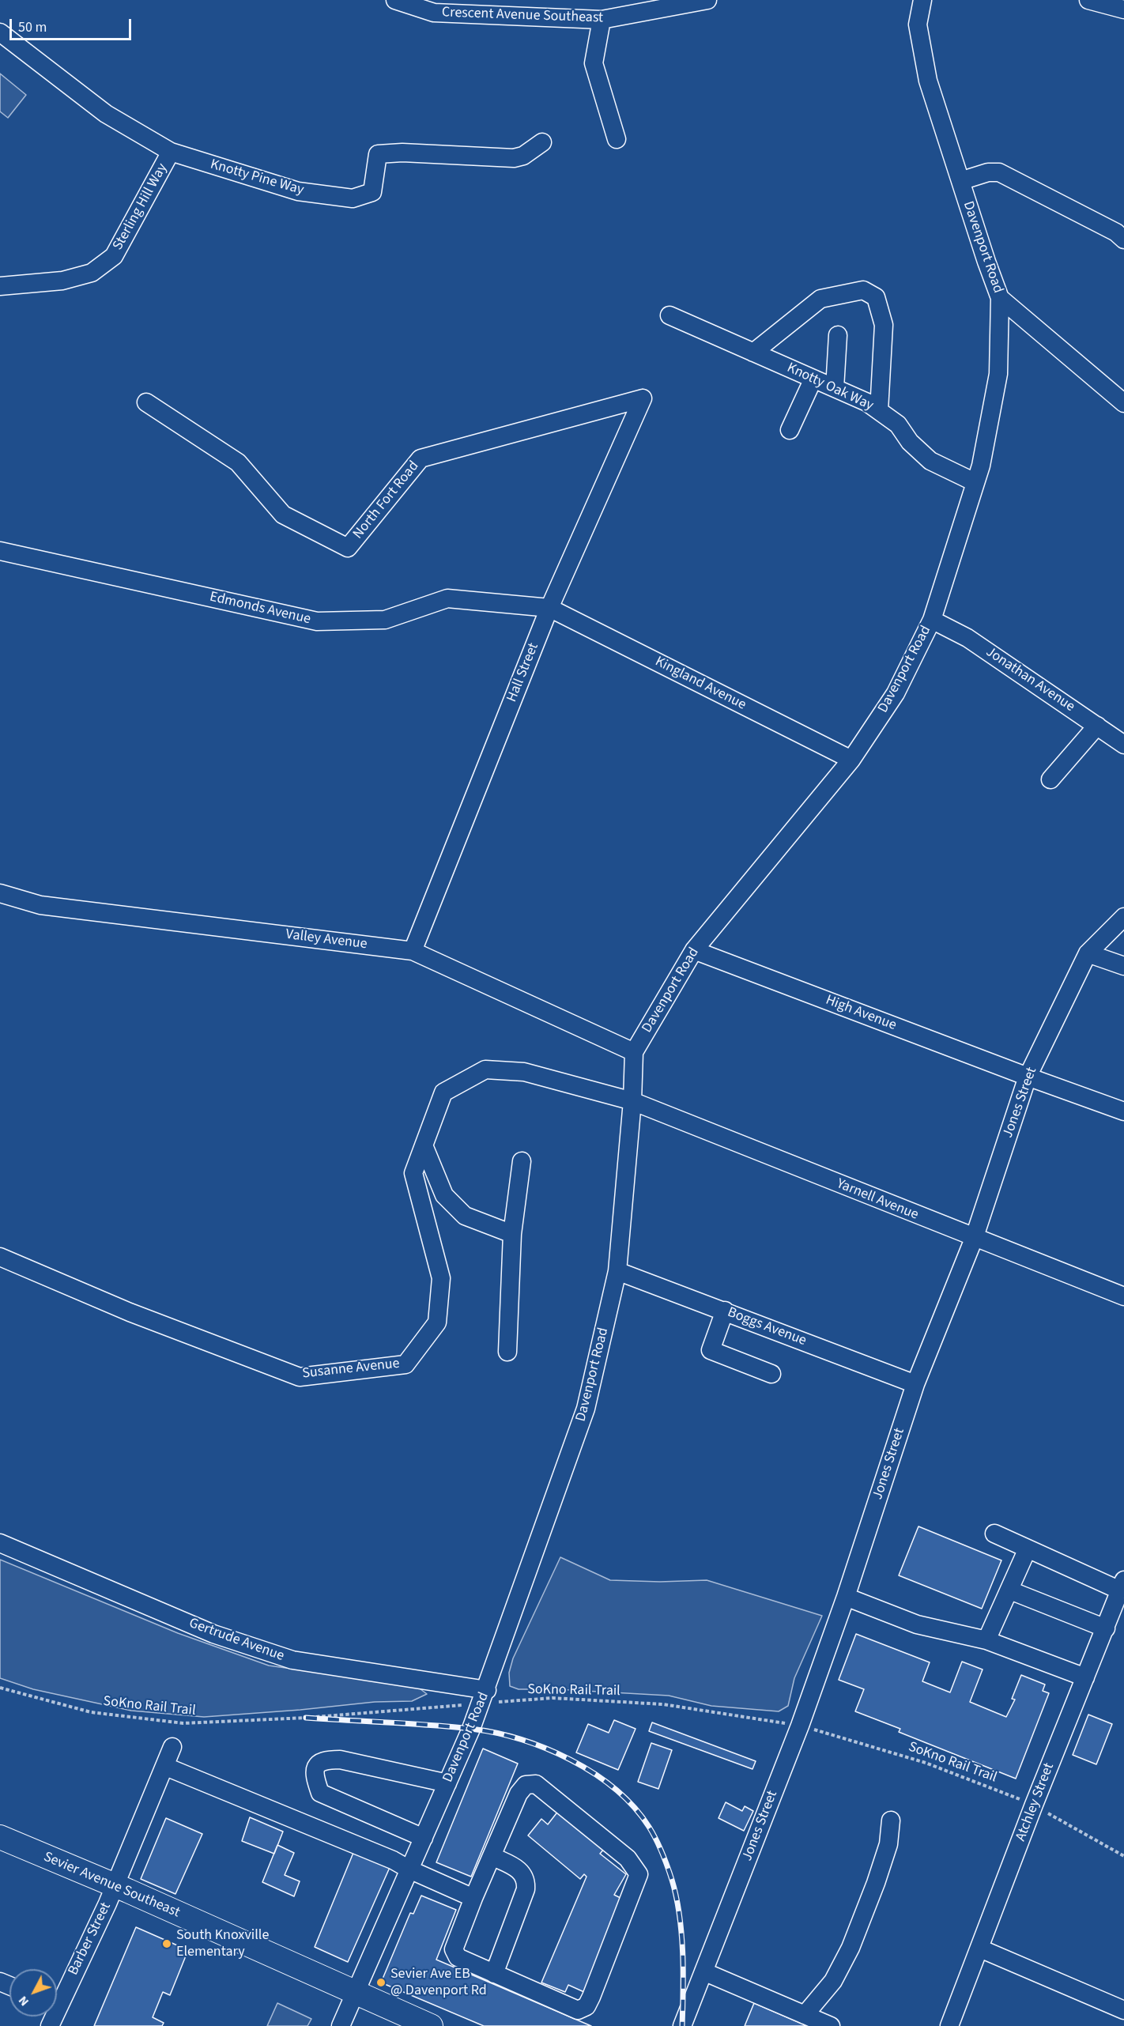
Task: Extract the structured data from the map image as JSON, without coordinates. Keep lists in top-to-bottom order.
{
  "streets": {
    "main road": ["Sevier Avenue Southeast"],
    "street": [
      "Crescent Avenue Southeast",
      "Knotty Pine Way",
      "Sterling Hill Way",
      "Davenport Road",
      "Knotty Oak Way",
      "North Fort Road",
      "Edmonds Avenue",
      "Hall Street",
      "Jonathan Avenue",
      "Kingland Avenue",
      "Valley Avenue",
      "High Avenue",
      "Jones Street",
      "Yarnell Avenue",
      "Boggs Avenue",
      "Susanne Avenue",
      "Gertrude Avenue",
      "Atchley Street",
      "Barber Street"
    ],
    "path": ["SoKno Rail Trail"]
  },
  "crossings": [
    ["Knotty Pine Way", "Sterling Hill Way"],
    ["Davenport Road", "Knotty Oak Way"],
    ["Davenport Road", "Jonathan Avenue"],
    ["Davenport Road", "Kingland Avenue"],
    ["Davenport Road", "Valley Avenue"],
    ["Davenport Road", "High Avenue"],
    ["Davenport Road", "Yarnell Avenue"],
    ["Davenport Road", "Boggs Avenue"],
    ["Davenport Road", "Susanne Avenue"],
    ["Davenport Road", "Gertrude Avenue"],
    ["Davenport Road", "SoKno Rail Trail"],
    ["Davenport Road", "Sevier Avenue Southeast"],
    ["North Fort Road", "Hall Street"],
    ["Edmonds Avenue", "Hall Street"],
    ["Edmonds Avenue", "Kingland Avenue"],
    ["Hall Street", "Kingland Avenue"],
    ["Hall Street", "Valley Avenue"],
    ["High Avenue", "Jones Street"],
    ["Jones Street", "Yarnell Avenue"],
    ["Jones Street", "Boggs Avenue"],
    ["Jones Street", "SoKno Rail Trail"],
    ["Yarnell Avenue", "Susanne Avenue"],
    ["Gertrude Avenue", "SoKno Rail Trail"],
    ["SoKno Rail Trail", "Atchley Street"],
    ["Sevier Avenue Southeast", "Barber Street"]
  ],
  "places": ["South Knoxville Elementary", "Sevier Ave EB @ Davenport Rd"],
  "scale_bar": "50 m",
  "north": "bottom left"
}
